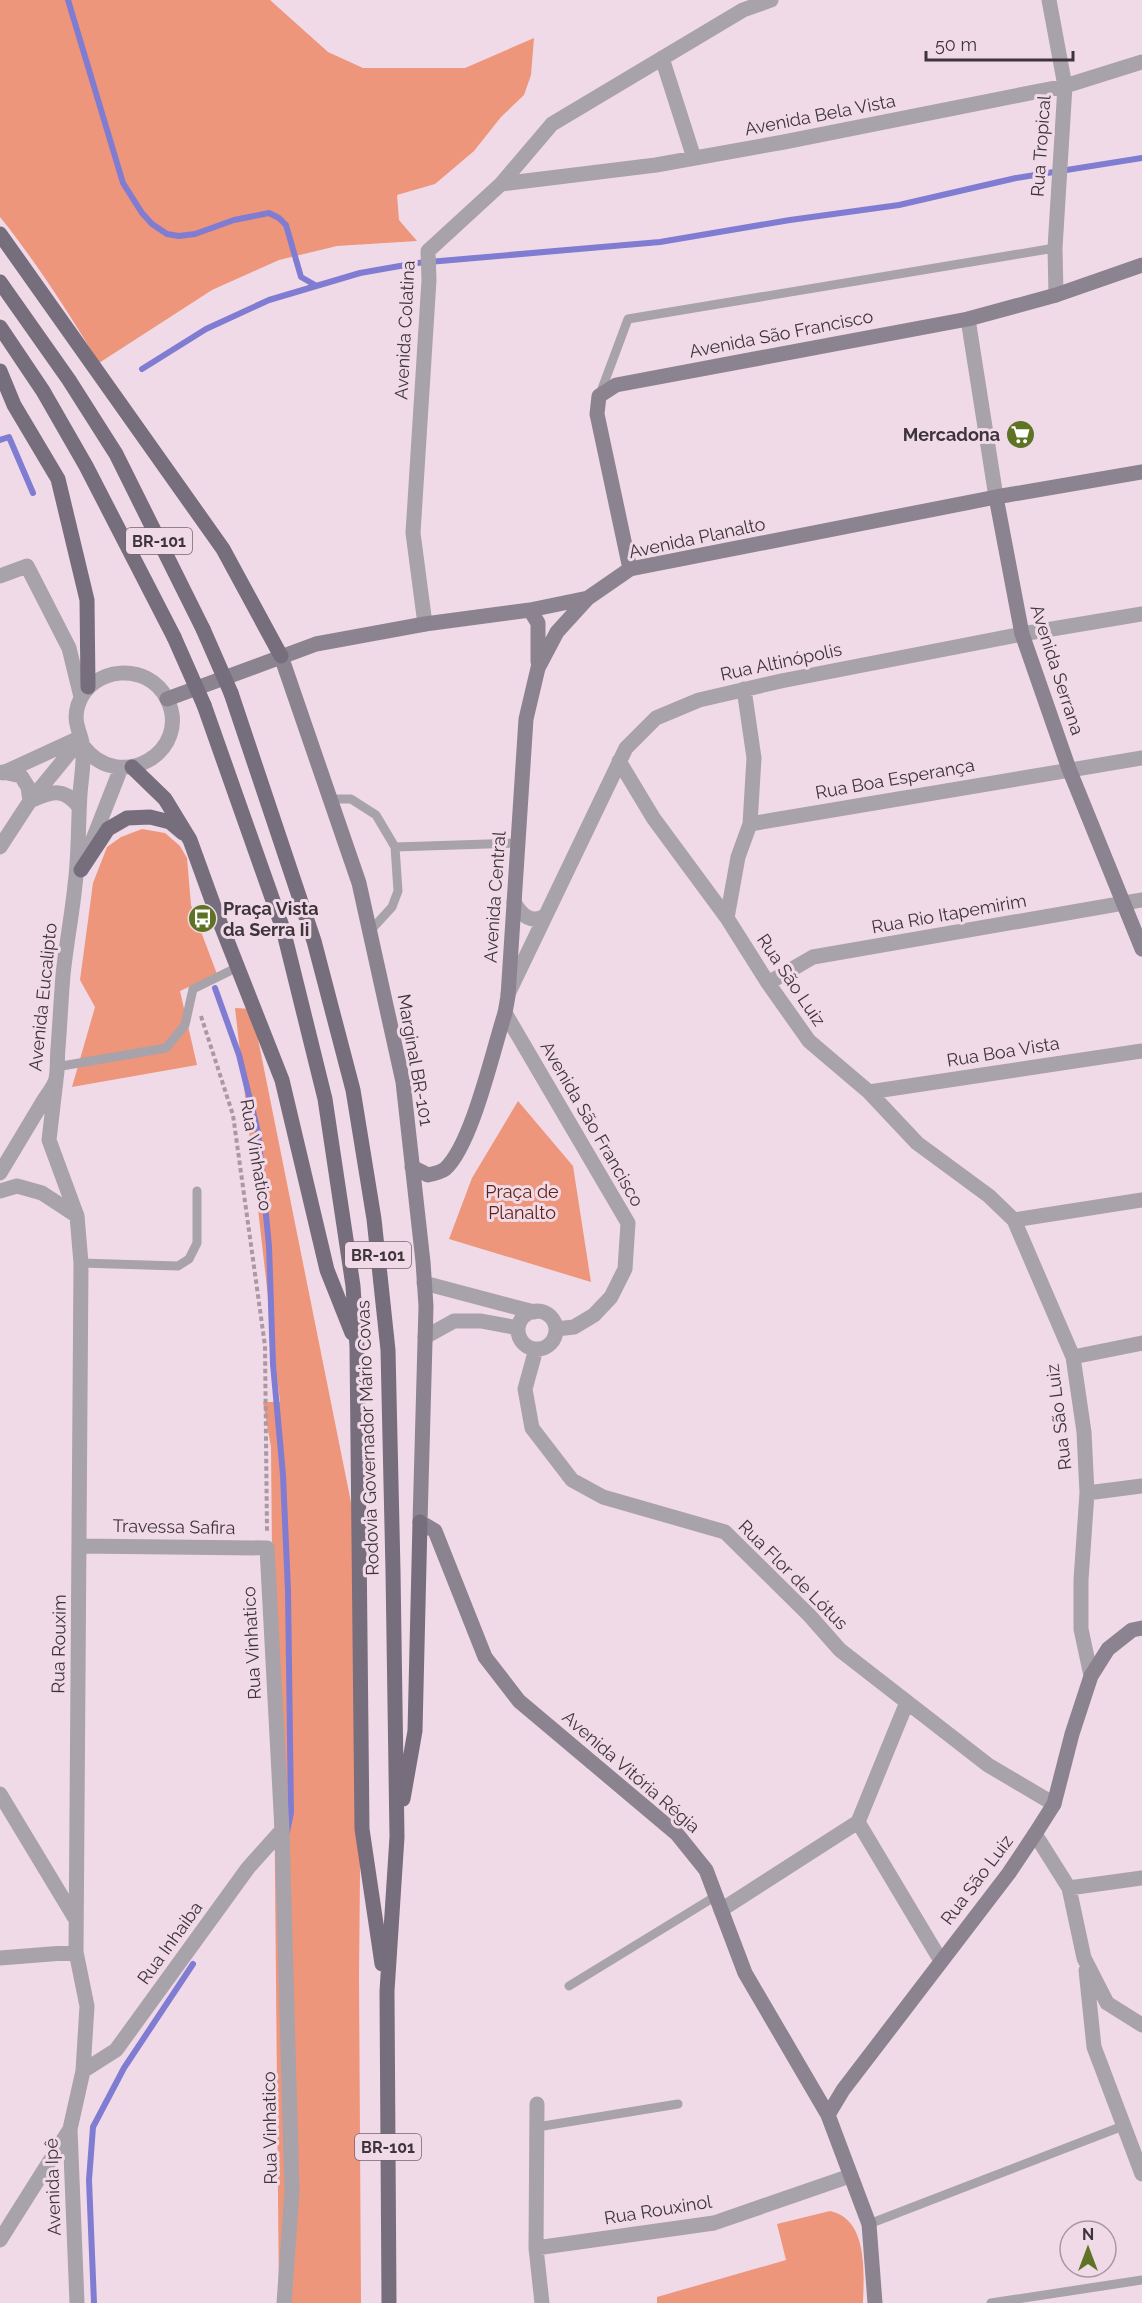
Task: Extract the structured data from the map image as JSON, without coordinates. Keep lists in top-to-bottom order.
{
  "streets": {
    "main road": ["BR-101", "Rodovia Governador Mário Covas"],
    "street": [
      "Avenida Bela Vista",
      "Rua Tropical",
      "Avenida Colatina",
      "Avenida São Francisco",
      "Avenida Planalto",
      "Rua Altinópolis",
      "Avenida Serrana",
      "Rua Boa Esperança",
      "Avenida Central",
      "Rua Rio Itapemirim",
      "Rua São Luiz",
      "Avenida Eucalipto",
      "Rua Boa Vista",
      "Marginal BR-101",
      "Rua Vinhatico",
      "Travessa Safira",
      "Rua Flor de Lótus",
      "Rua Rouxim",
      "Avenida Vitória Régia",
      "Rua Inhaiba",
      "Avenida Ipê",
      "Rua Rouxinol"
    ]
  },
  "crossings": [
    ["Avenida Bela Vista", "Rua Tropical"],
    ["Avenida Bela Vista", "Avenida Colatina"],
    ["Rua Tropical", "Avenida São Francisco"],
    ["Avenida Colatina", "Avenida Planalto"],
    ["Avenida São Francisco", "Avenida Serrana"],
    ["Avenida São Francisco", "Avenida Central"],
    ["Avenida São Francisco", "Rua Flor de Lótus"],
    ["Avenida Planalto", "Avenida Serrana"],
    ["Avenida Planalto", "Avenida Central"],
    ["Avenida Planalto", "Avenida Eucalipto"],
    ["Avenida Planalto", "Marginal BR-101"],
    ["Rua Altinópolis", "Avenida Serrana"],
    ["Rua Altinópolis", "Avenida Central"],
    ["Rua Altinópolis", "Rua São Luiz"],
    ["Avenida Serrana", "Rua Boa Esperança"],
    ["Avenida Serrana", "Rua Rio Itapemirim"],
    ["Avenida Central", "Marginal BR-101"],
    ["Rua Rio Itapemirim", "Rua São Luiz"],
    ["Rua São Luiz", "Rua Boa Vista"],
    ["Rua São Luiz", "Rua Flor de Lótus"],
    ["Rua São Luiz", "Avenida Vitória Régia"],
    ["Avenida Eucalipto", "Rua Rouxim"],
    ["Marginal BR-101", "Avenida Vitória Régia"],
    ["Rua Vinhatico", "Travessa Safira"],
    ["Rua Vinhatico", "Rua Inhaiba"],
    ["Travessa Safira", "Rua Rouxim"],
    ["Rua Rouxim", "Rua Inhaiba"],
    ["Rua Rouxim", "Avenida Ipê"],
    ["Avenida Vitória Régia", "Rua Rouxinol"],
    ["Rua Inhaiba", "Avenida Ipê"]
  ],
  "parks": ["Praça de Planalto"],
  "places": {
    "supermarket": ["Mercadona"],
    "bus stop": ["Praça Vista da Serra Ii"]
  },
  "scale_bar": "50 m",
  "north": "top"
}
